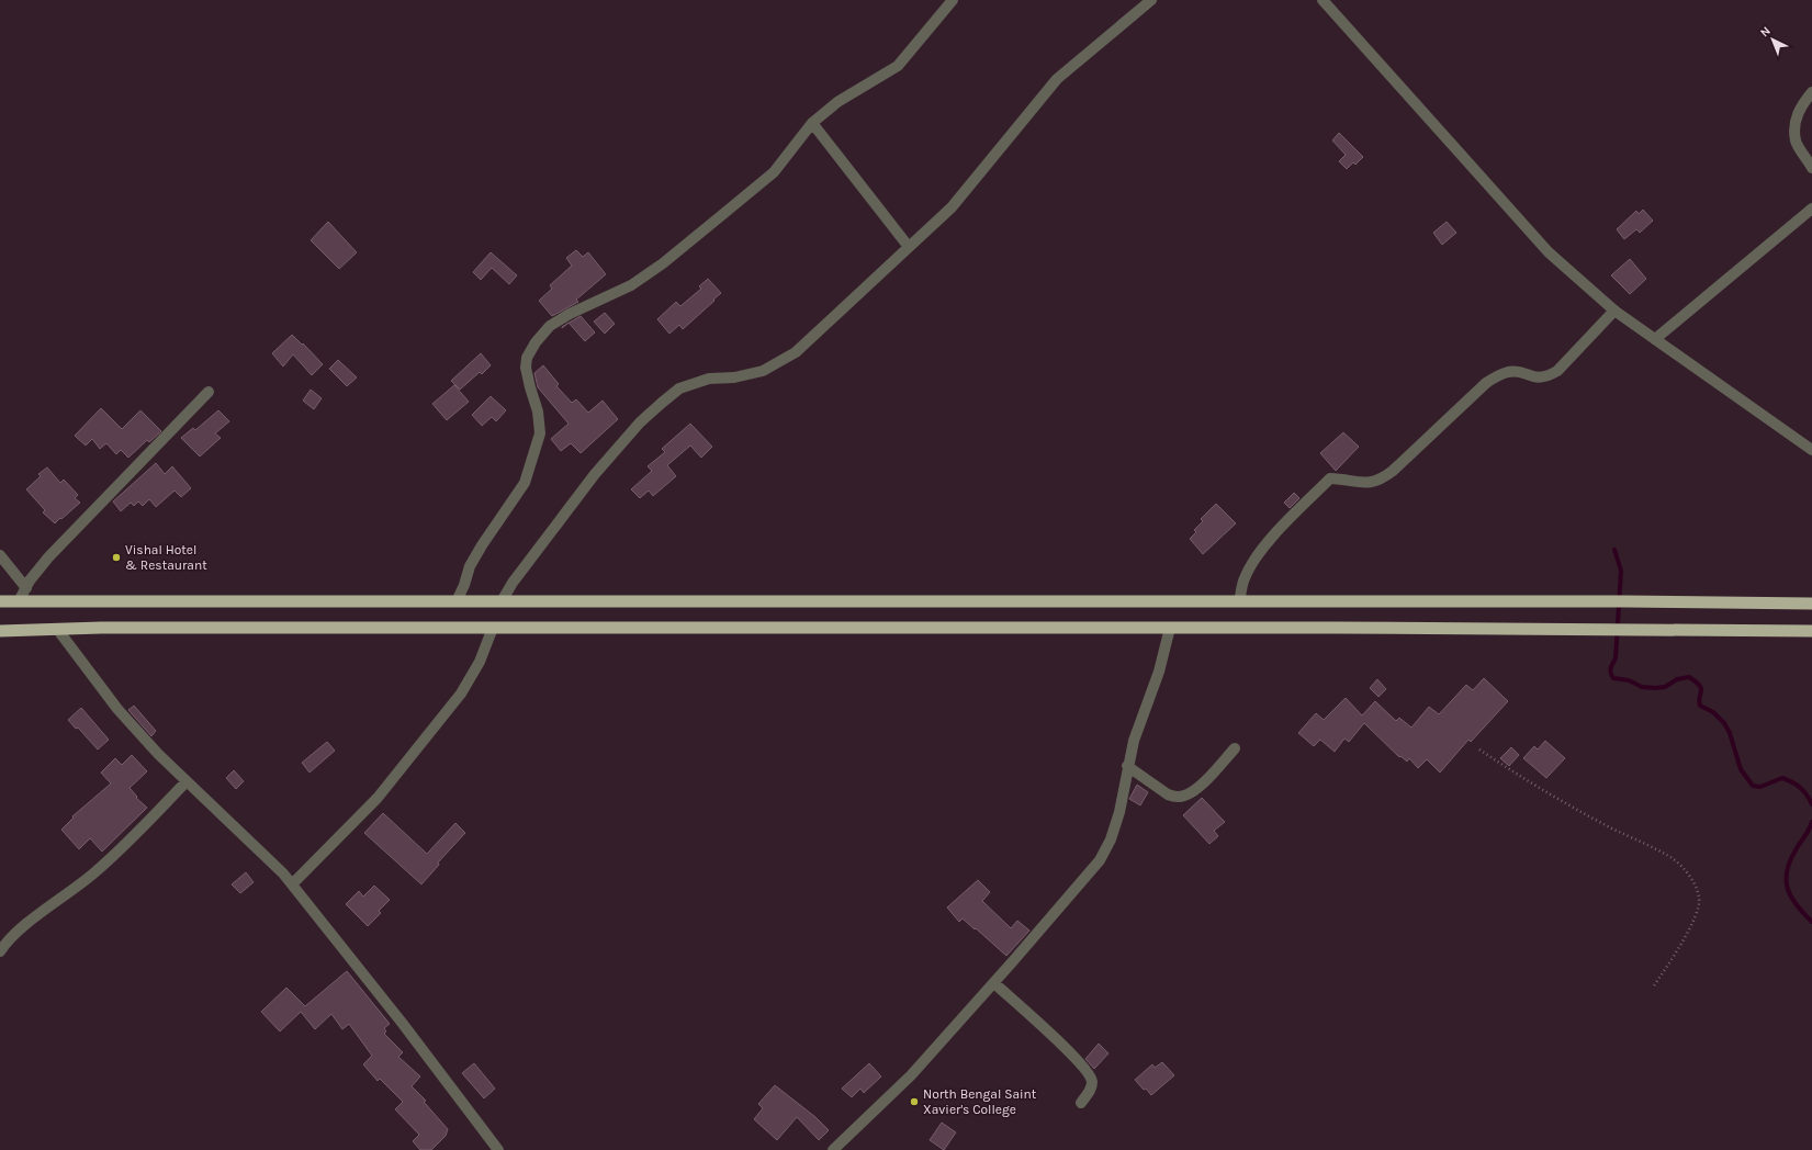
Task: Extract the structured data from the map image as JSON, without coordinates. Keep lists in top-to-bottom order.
{
  "places": ["Vishal Hotel & Restaurant", "North Bengal Saint Xavier's College"],
  "north": "top left"
}
